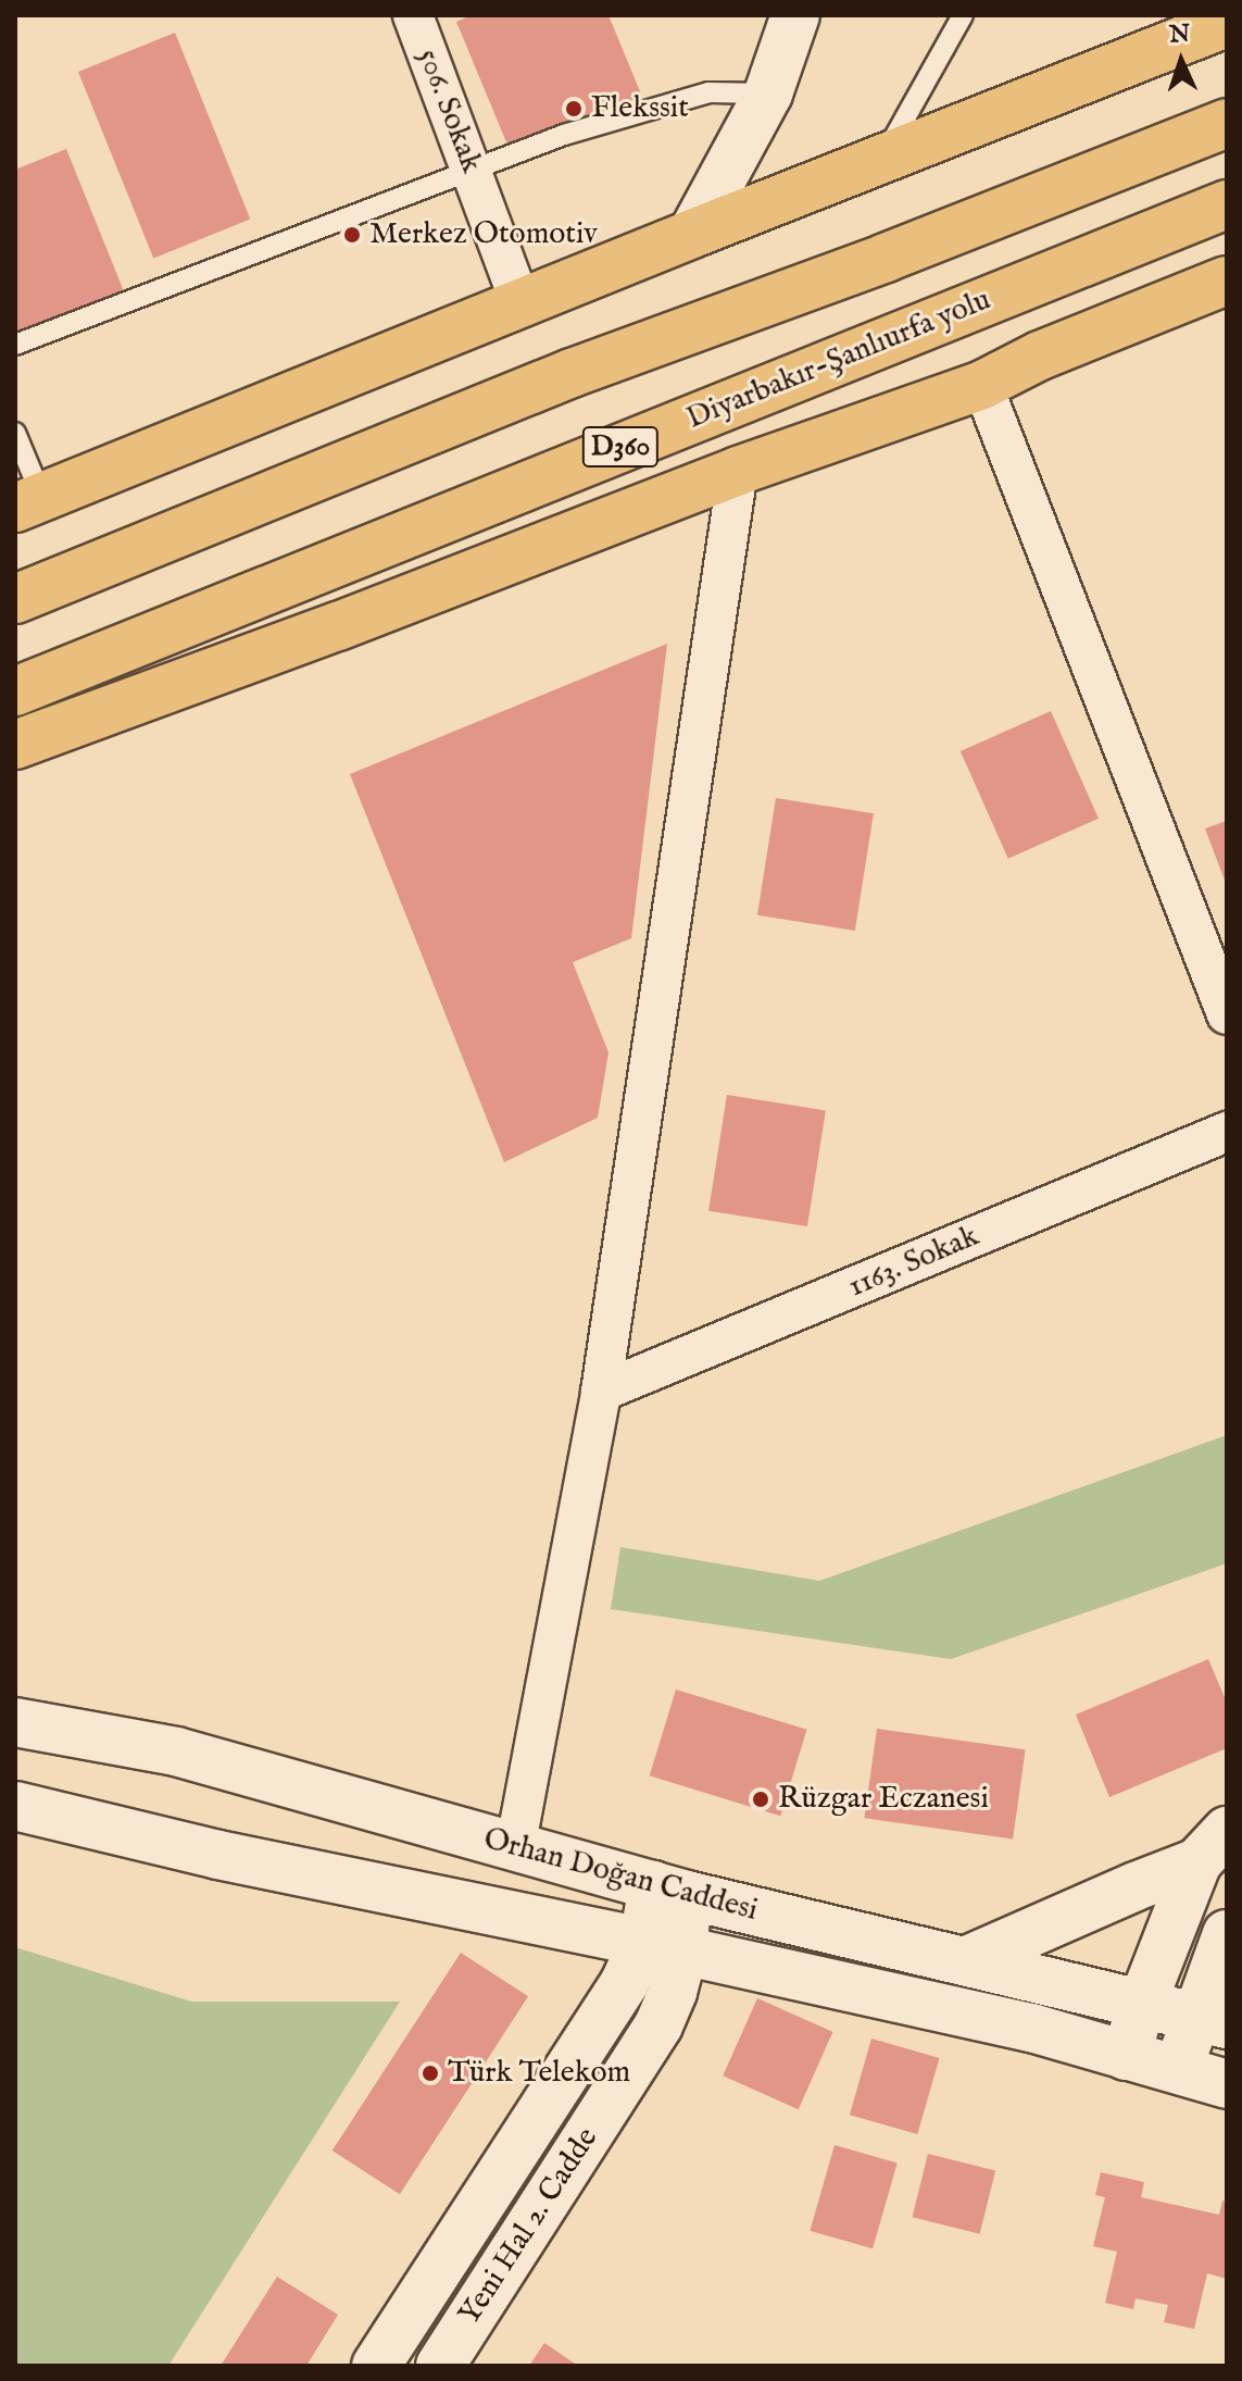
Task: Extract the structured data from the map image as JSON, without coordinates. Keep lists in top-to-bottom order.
{
  "streets": {
    "highway": ["Diyarbakır-Şanlıurfa yolu", "D360"],
    "main road": ["Orhan Doğan Caddesi", "Yeni Hal 2. Cadde"],
    "street": ["506. Sokak", "1163. Sokak"]
  },
  "crossings": [
    ["Orhan Doğan Caddesi", "Yeni Hal 2. Cadde"]
  ],
  "places": [
    "Flekssit",
    "Merkez Otomotiv",
    "Rüzgar Eczanesi",
    "Türk Telekom"
  ],
  "north": "top"
}
